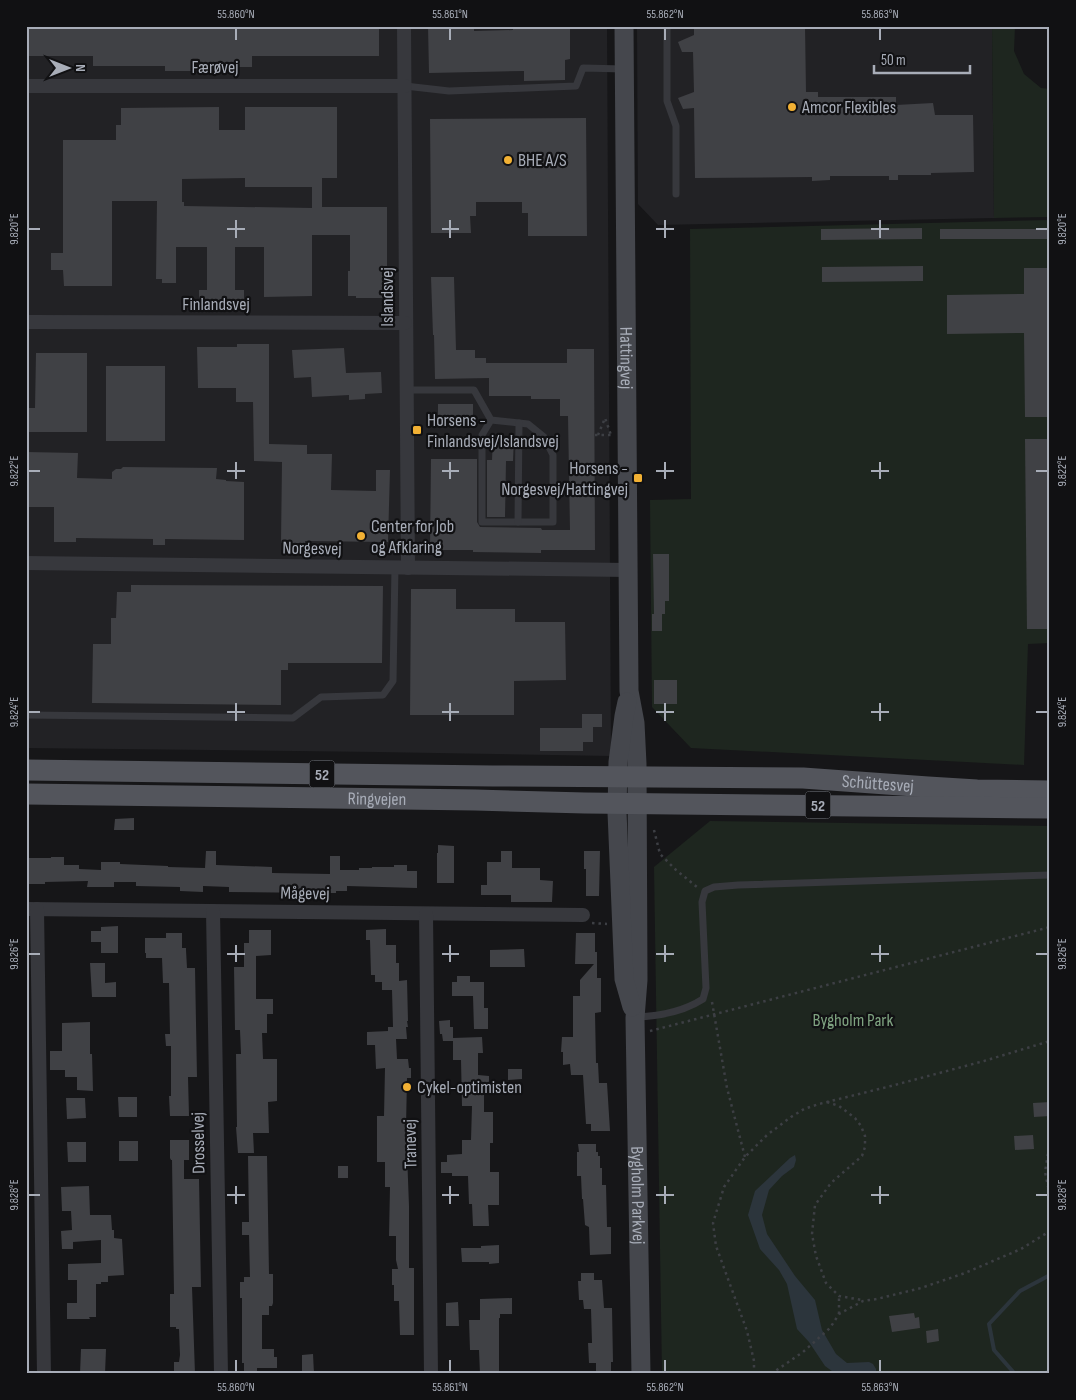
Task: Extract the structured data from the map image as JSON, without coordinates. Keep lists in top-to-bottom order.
{
  "streets": {
    "main road": ["52", "Schüttesvej", "Ringvejen"],
    "street": [
      "Færøvej",
      "Islandsvej",
      "Finlandsvej",
      "Hattingvej",
      "Norgesvej",
      "Mågevej",
      "Drosselvej",
      "Tranevej",
      "Bygholm Parkvej"
    ]
  },
  "crossings": [
    ["Færøvej", "Islandsvej"],
    ["Islandsvej", "Finlandsvej"],
    ["Islandsvej", "Norgesvej"],
    ["Hattingvej", "Norgesvej"],
    ["Hattingvej", "Schüttesvej"],
    ["Hattingvej", "Ringvejen"],
    ["Hattingvej", "Bygholm Parkvej"],
    ["Schüttesvej", "Ringvejen"],
    ["Schüttesvej", "Bygholm Parkvej"],
    ["Ringvejen", "Bygholm Parkvej"],
    ["Mågevej", "Drosselvej"],
    ["Mågevej", "Tranevej"]
  ],
  "parks": ["Bygholm Park"],
  "places": {
    "other": [
      "Amcor Flexibles",
      "BHE A/S",
      "Center for Job og Afklaring",
      "Cykel-optimisten"
    ],
    "transit": ["Horsens - Finlandsvej/Islandsvej", "Horsens - Norgesvej/Hattingvej"]
  },
  "scale_bar": "50 m",
  "north": "right",
  "coordinates": [
    "55.860°N",
    "55.861°N",
    "55.862°N",
    "55.863°N",
    "9.820°E",
    "9.822°E",
    "9.824°E",
    "9.826°E",
    "9.828°E"
  ]
}
